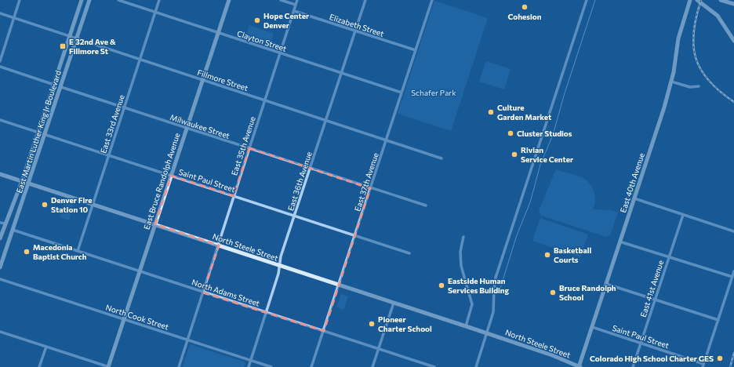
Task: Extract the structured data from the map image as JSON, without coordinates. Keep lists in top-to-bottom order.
{
  "streets": {
    "street": [
      "Elizabeth Street",
      "Clayton Street",
      "Fillmore Street",
      "East 33rd Avenue",
      "Milwaukee Street",
      "East Martin Luther King Jr Boulevard",
      "East 35th Avenue",
      "Saint Paul Street",
      "East Bruce Randolph Avenue",
      "East 36th Avenue",
      "East 37th Avenue",
      "East 40th Avenue",
      "North Steele Street",
      "East 41st Avenue",
      "North Adams Street",
      "North Cook Street"
    ]
  },
  "crossings": [
    ["Elizabeth Street", "East 35th Avenue"],
    ["Elizabeth Street", "East 36th Avenue"],
    ["Elizabeth Street", "East 37th Avenue"],
    ["Clayton Street", "East 33rd Avenue"],
    ["Clayton Street", "East 35th Avenue"],
    ["Clayton Street", "East Bruce Randolph Avenue"],
    ["Clayton Street", "East 36th Avenue"],
    ["Clayton Street", "East 37th Avenue"],
    ["Fillmore Street", "East 33rd Avenue"],
    ["Fillmore Street", "East Martin Luther King Jr Boulevard"],
    ["Fillmore Street", "East 35th Avenue"],
    ["Fillmore Street", "East Bruce Randolph Avenue"],
    ["Fillmore Street", "East 36th Avenue"],
    ["Fillmore Street", "East 37th Avenue"],
    ["East 33rd Avenue", "Milwaukee Street"],
    ["East 33rd Avenue", "Saint Paul Street"],
    ["East 33rd Avenue", "North Steele Street"],
    ["East 33rd Avenue", "North Adams Street"],
    ["Milwaukee Street", "East Martin Luther King Jr Boulevard"],
    ["Milwaukee Street", "East 35th Avenue"],
    ["Milwaukee Street", "East Bruce Randolph Avenue"],
    ["Milwaukee Street", "East 36th Avenue"],
    ["Milwaukee Street", "East 37th Avenue"],
    ["East Martin Luther King Jr Boulevard", "Saint Paul Street"],
    ["East Martin Luther King Jr Boulevard", "North Steele Street"],
    ["East Martin Luther King Jr Boulevard", "North Adams Street"],
    ["East 35th Avenue", "Saint Paul Street"],
    ["East 35th Avenue", "North Steele Street"],
    ["East 35th Avenue", "North Adams Street"],
    ["East 35th Avenue", "North Cook Street"],
    ["Saint Paul Street", "East Bruce Randolph Avenue"],
    ["Saint Paul Street", "East 36th Avenue"],
    ["Saint Paul Street", "East 37th Avenue"],
    ["Saint Paul Street", "East 40th Avenue"],
    ["Saint Paul Street", "East 41st Avenue"],
    ["East Bruce Randolph Avenue", "North Steele Street"],
    ["East Bruce Randolph Avenue", "North Adams Street"],
    ["East Bruce Randolph Avenue", "North Cook Street"],
    ["East 36th Avenue", "North Steele Street"],
    ["East 36th Avenue", "North Adams Street"],
    ["East 36th Avenue", "North Cook Street"],
    ["East 37th Avenue", "North Steele Street"],
    ["East 37th Avenue", "North Adams Street"],
    ["East 40th Avenue", "North Steele Street"]
  ],
  "parks": ["Schafer Park"],
  "places": {
    "other": [
      "Cohesion",
      "Hope Center Denver",
      "Culture Garden Market",
      "Cluster Studios",
      "Rivian Service Center",
      "Denver Fire Station 10",
      "Macedonia Baptist Church",
      "Basketball Courts",
      "Eastside Human Services Building",
      "Bruce Randolph School",
      "Pioneer Charter School",
      "Colorado High School Charter GES"
    ],
    "transit": ["E 32nd Ave & Fillmore St"]
  }
}
